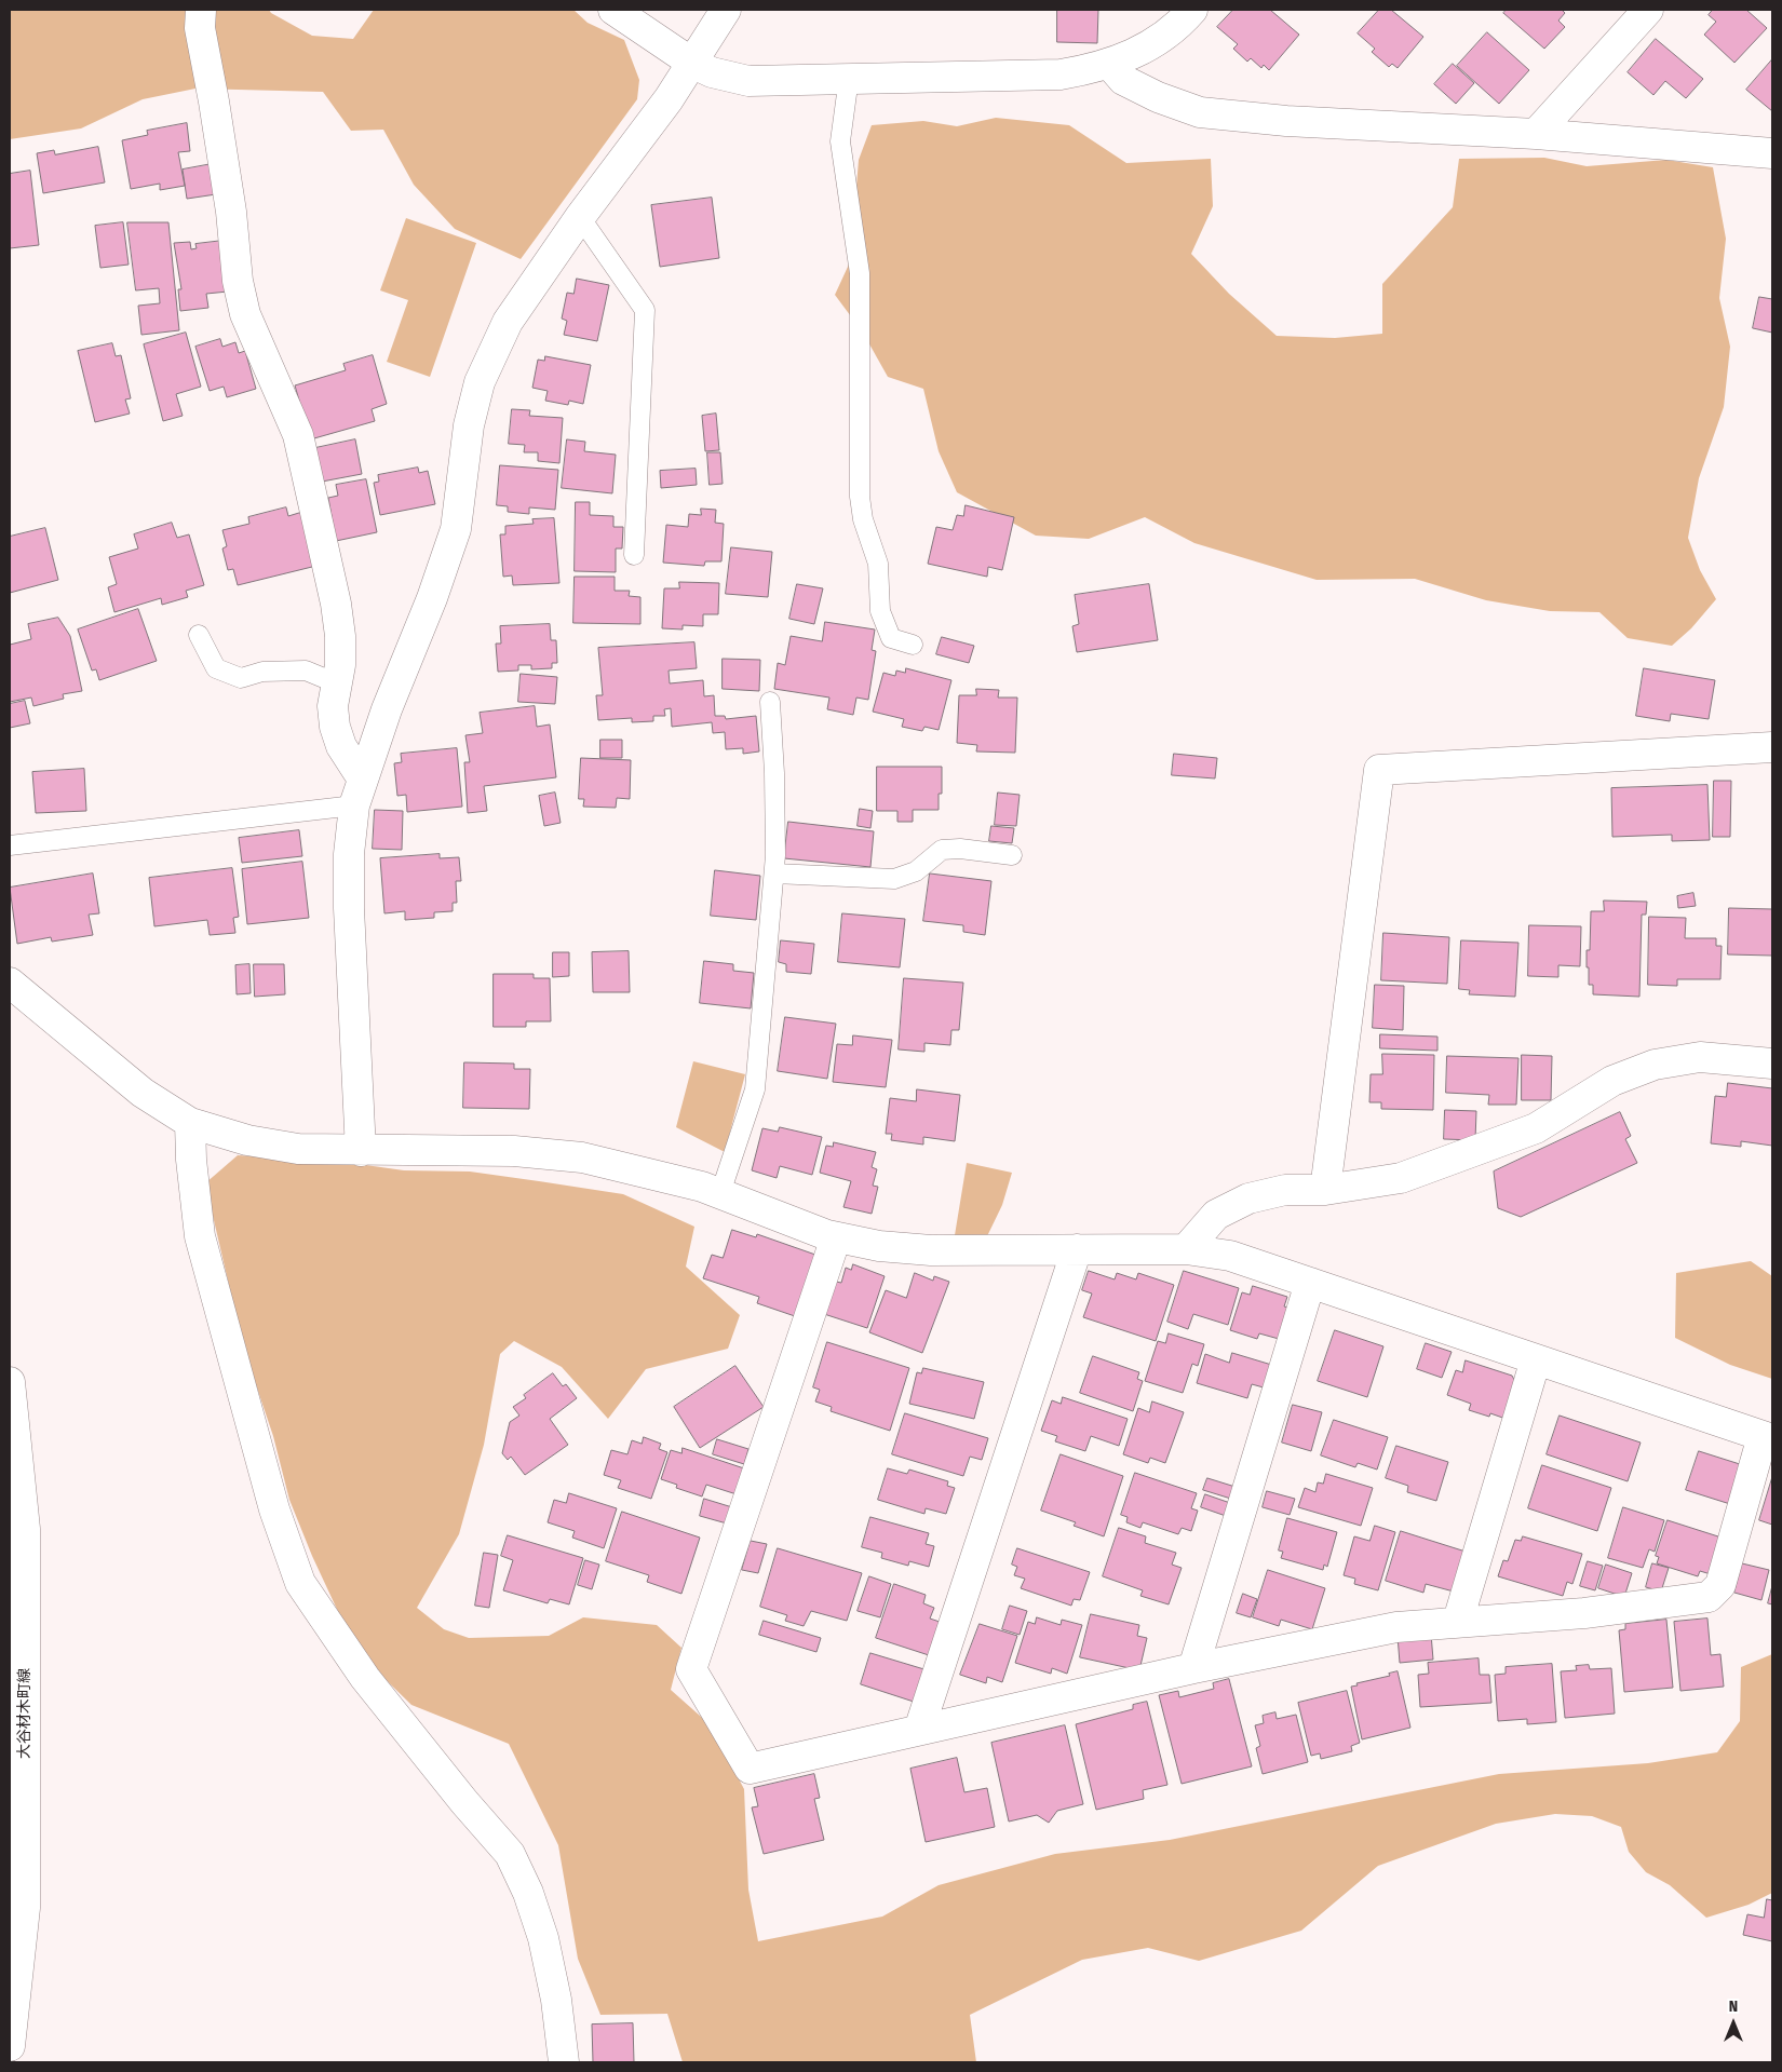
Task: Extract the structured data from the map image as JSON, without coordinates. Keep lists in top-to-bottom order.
{
  "streets": {
    "street": ["大谷材木町線"]
  },
  "north": "top"
}
